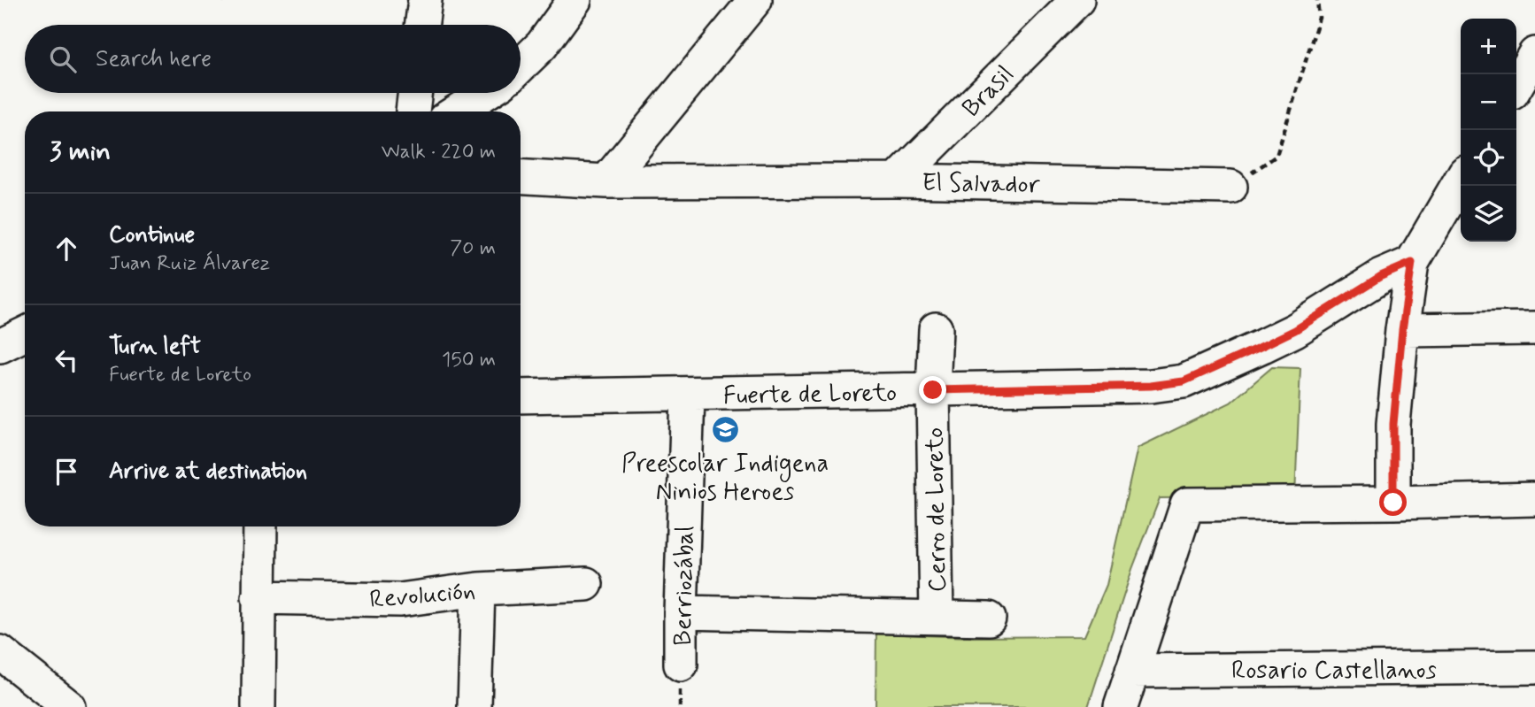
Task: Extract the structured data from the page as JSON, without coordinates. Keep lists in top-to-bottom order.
{
  "streets": {
    "street": [
      "Brasil",
      "El Salvador",
      "Fuerte de Loreto",
      "Cerro de Loreto",
      "Berriozábal",
      "Revolución",
      "Rosario Castellanos"
    ]
  },
  "crossings": [
    ["Brasil", "El Salvador"],
    ["Fuerte de Loreto", "Cerro de Loreto"],
    ["Fuerte de Loreto", "Berriozábal"]
  ],
  "places": {
    "school or university": ["Preescolar Indigena Ninios Heroes"]
  },
  "page": {
    "map_buttons": ["+", "−"],
    "search": "Search here",
    "heading": ["3 min", "Walk · 220 m"],
    "list": [
      ["Continue", "Juan Ruiz Álvarez", "70 m"],
      ["Turn left", "Fuerte de Loreto", "150 m"],
      "Arrive at destination"
    ]
  }
}
